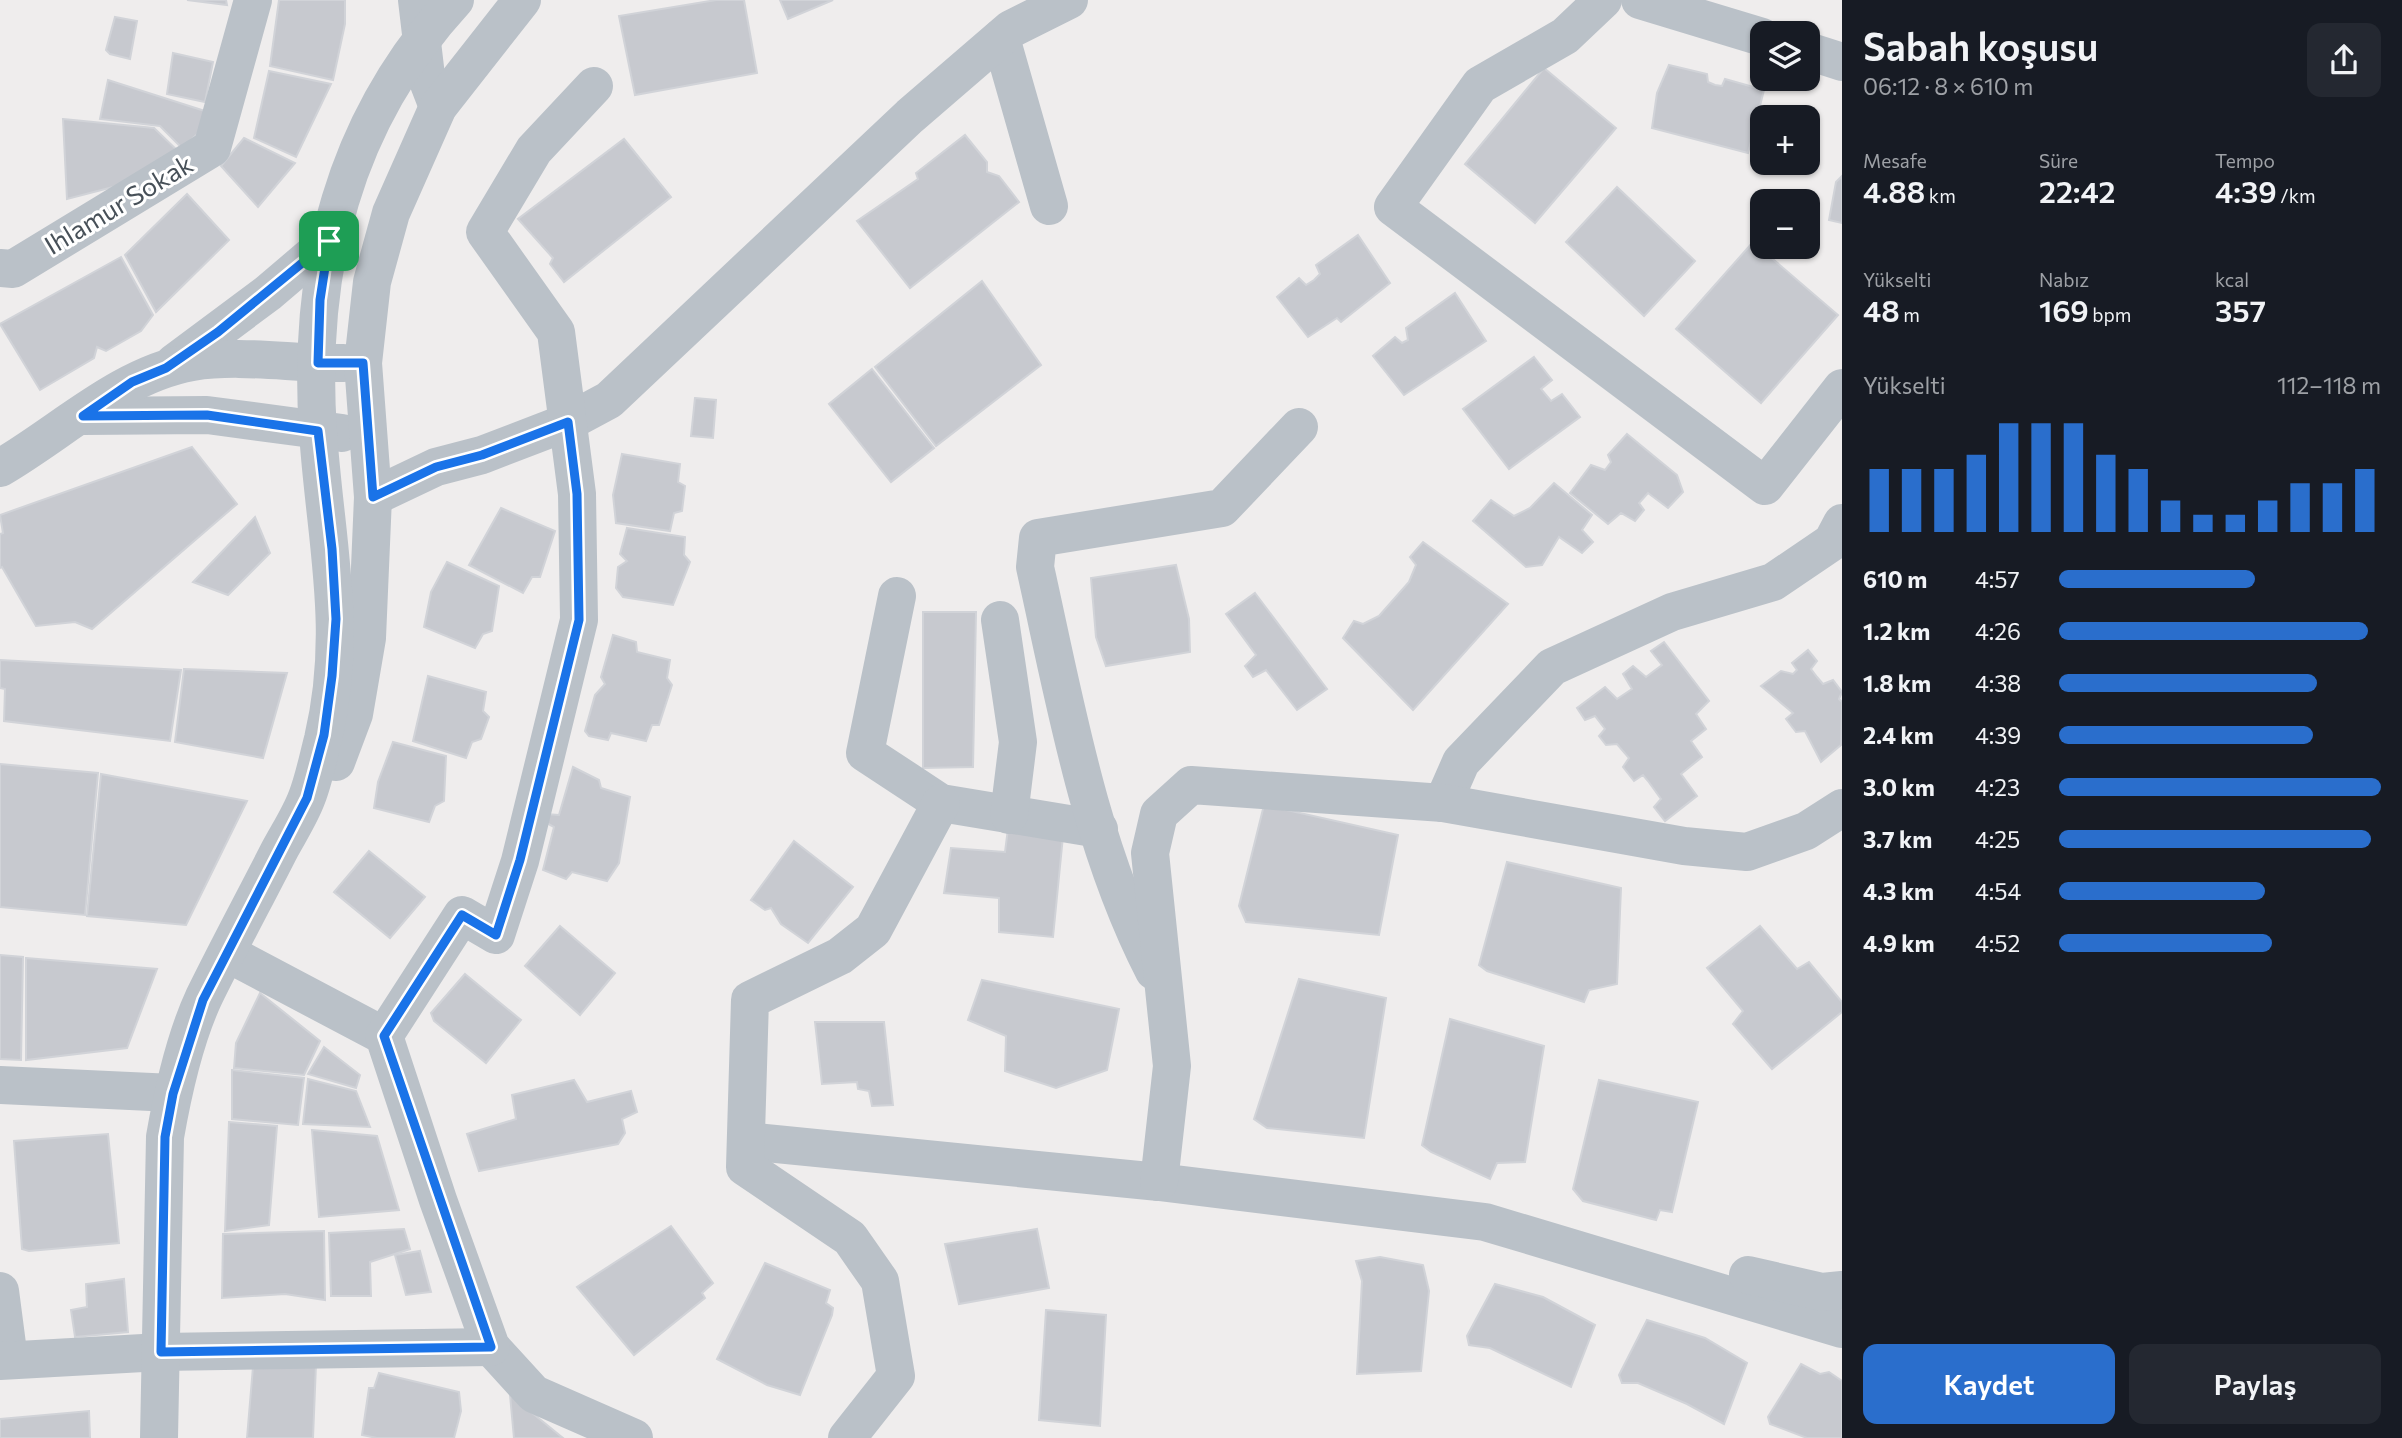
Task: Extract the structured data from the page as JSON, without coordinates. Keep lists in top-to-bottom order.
{
  "streets": {
    "street": ["Ihlamur Sokak"]
  },
  "page": {
    "heading": ["Sabah koşusu", "06:12 · 8 × 610 m"],
    "map_buttons": ["+", "−"],
    "stats": [
      ["Mesafe", "4.88 km"],
      ["Süre", "22:42"],
      ["Tempo", "4:39 /km"],
      ["Yükselti", "48 m"],
      ["Nabız", "169 bpm"],
      ["kcal", "357"]
    ],
    "chart": ["Yükselti", "112–118 m"],
    "list": [
      {
        "name": "610 m",
        "note": "4:57"
      },
      {
        "name": "1.2 km",
        "note": "4:26"
      },
      {
        "name": "1.8 km",
        "note": "4:38"
      },
      {
        "name": "2.4 km",
        "note": "4:39"
      },
      {
        "name": "3.0 km",
        "note": "4:23"
      },
      {
        "name": "3.7 km",
        "note": "4:25"
      },
      {
        "name": "4.3 km",
        "note": "4:54"
      },
      {
        "name": "4.9 km",
        "note": "4:52"
      }
    ],
    "buttons": ["Kaydet", "Paylaş"]
  }
}
